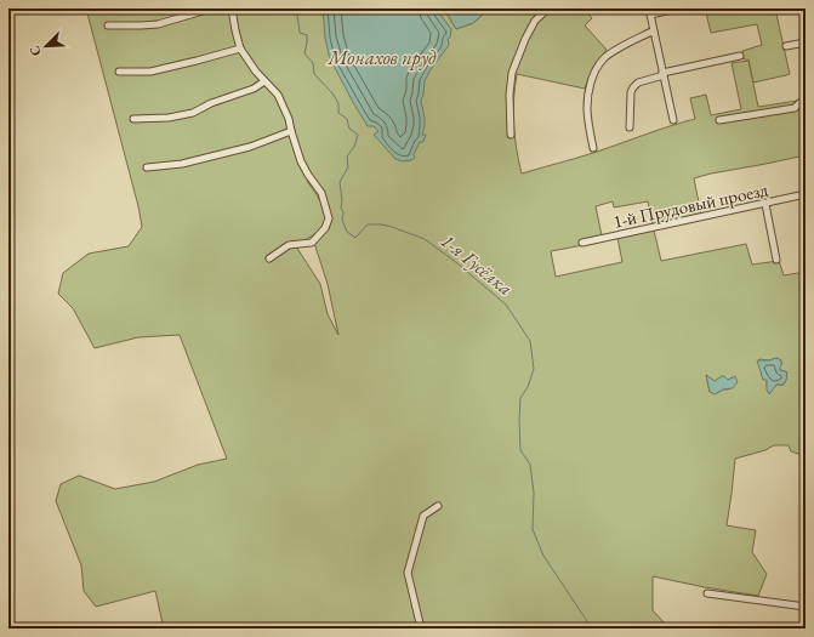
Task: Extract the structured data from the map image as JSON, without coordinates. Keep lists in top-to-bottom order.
{
  "streets": {
    "street": ["1-й Прудовый проезд"]
  },
  "water": ["Монахов пруд", "1-я Гусёлка"],
  "north": "bottom left"
}
